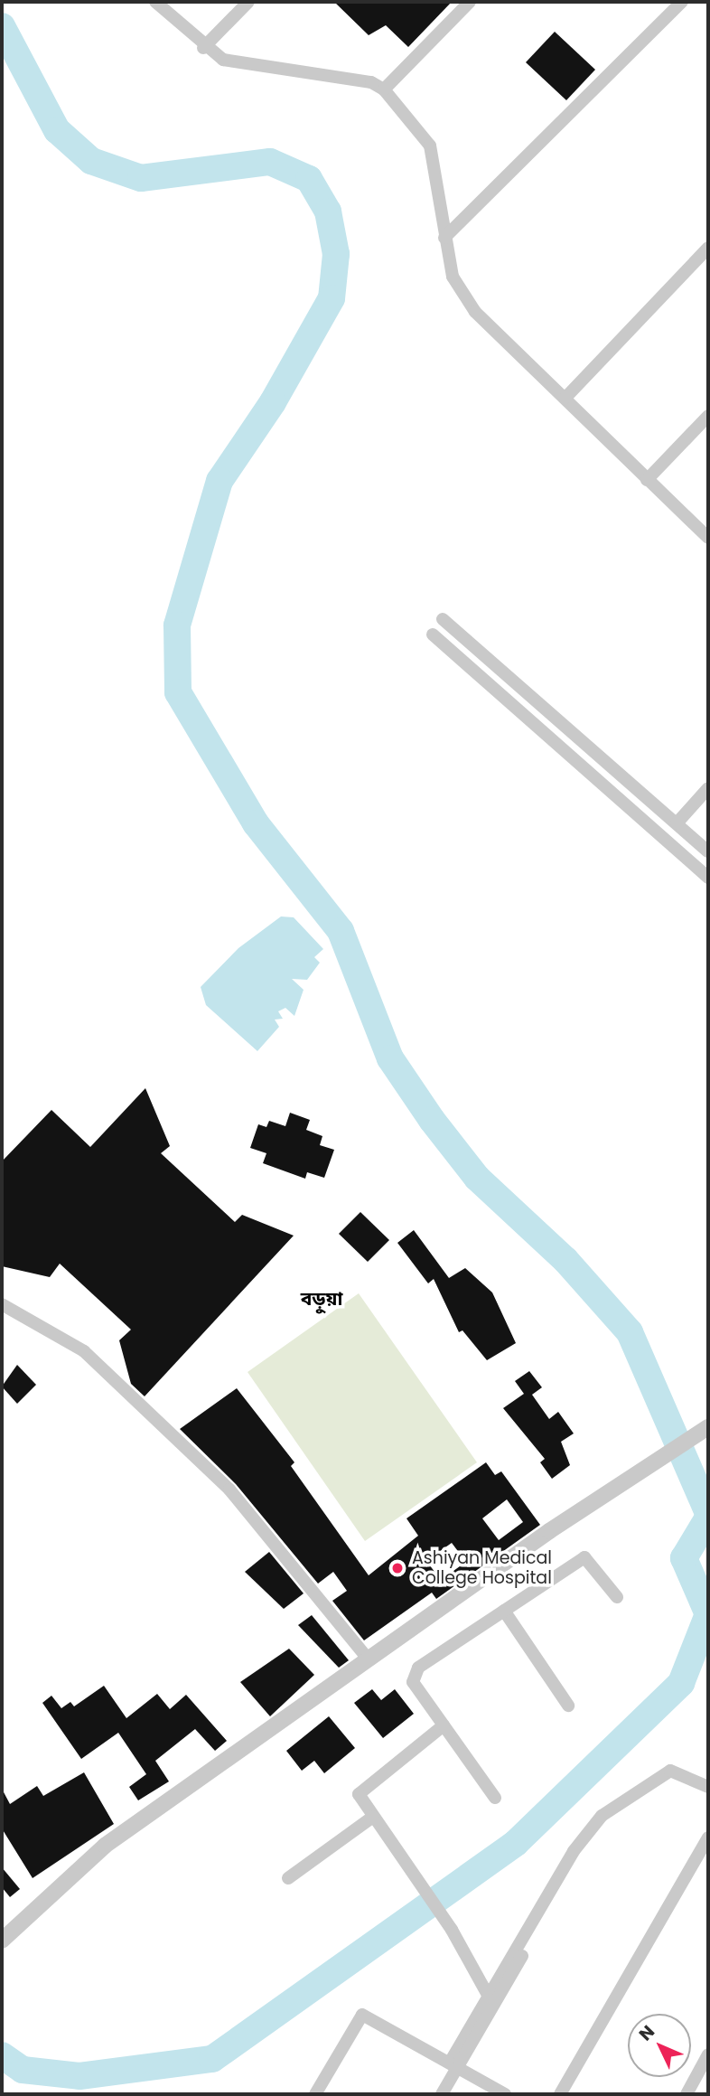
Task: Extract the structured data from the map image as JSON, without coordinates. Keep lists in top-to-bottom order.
{
  "districts": ["বড়ুয়া"],
  "places": ["Ashiyan Medical College Hospital"],
  "north": "top left"
}
